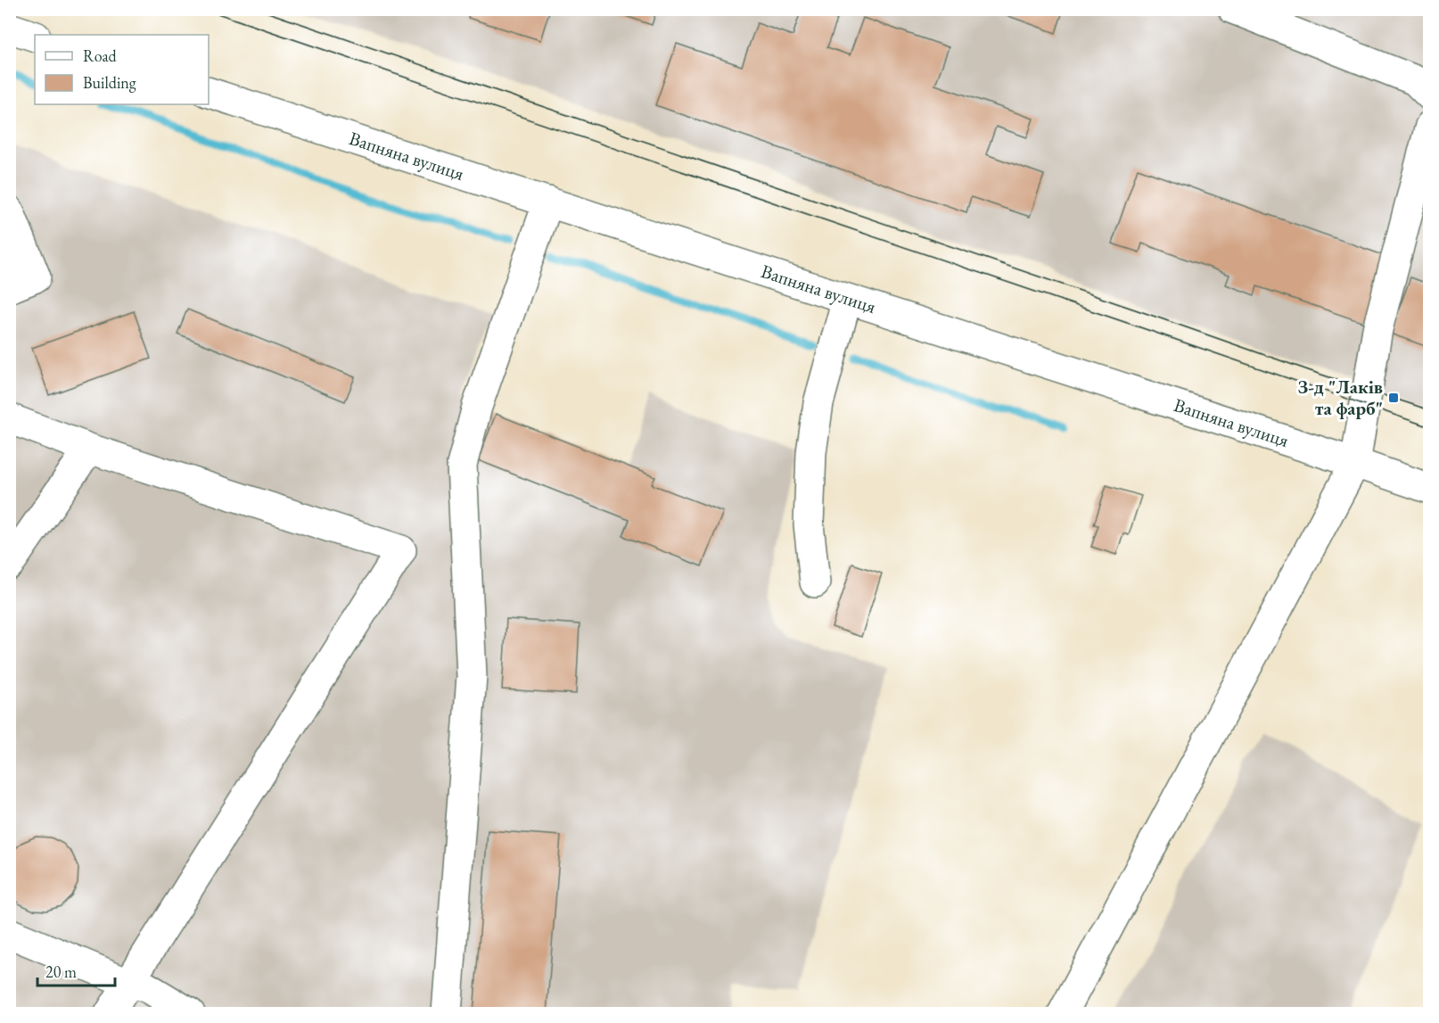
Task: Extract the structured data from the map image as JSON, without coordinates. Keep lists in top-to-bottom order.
{
  "streets": {
    "street": ["Вапняна вулиця"]
  },
  "places": {
    "transit": ["З-д \"Лаків та фарб\""]
  },
  "legend": ["Road", "Building"],
  "scale_bar": "20 m"
}
